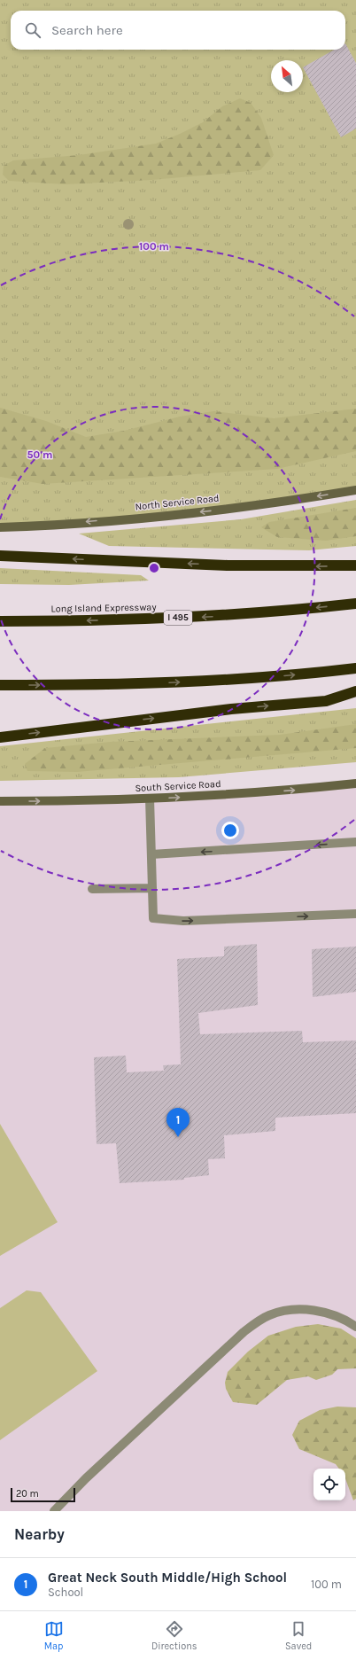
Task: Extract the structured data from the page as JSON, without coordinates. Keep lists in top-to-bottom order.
{
  "streets": {
    "highway": ["Long Island Expressway", "I 495"],
    "main road": ["North Service Road", "South Service Road"]
  },
  "one_way": ["North Service Road", "South Service Road"],
  "scale_bar": "20 m",
  "north": "top left",
  "page": {
    "search": "Search here",
    "pins": "1",
    "scale": "20 m",
    "heading": "Nearby",
    "list": [
      {
        "mark": "1",
        "name": "Great Neck South Middle/High School",
        "note": "School",
        "value": "100 m"
      }
    ],
    "nav": ["Map", "Directions", "Saved"]
  },
  "rings": ["100 m", "50 m"]
}
